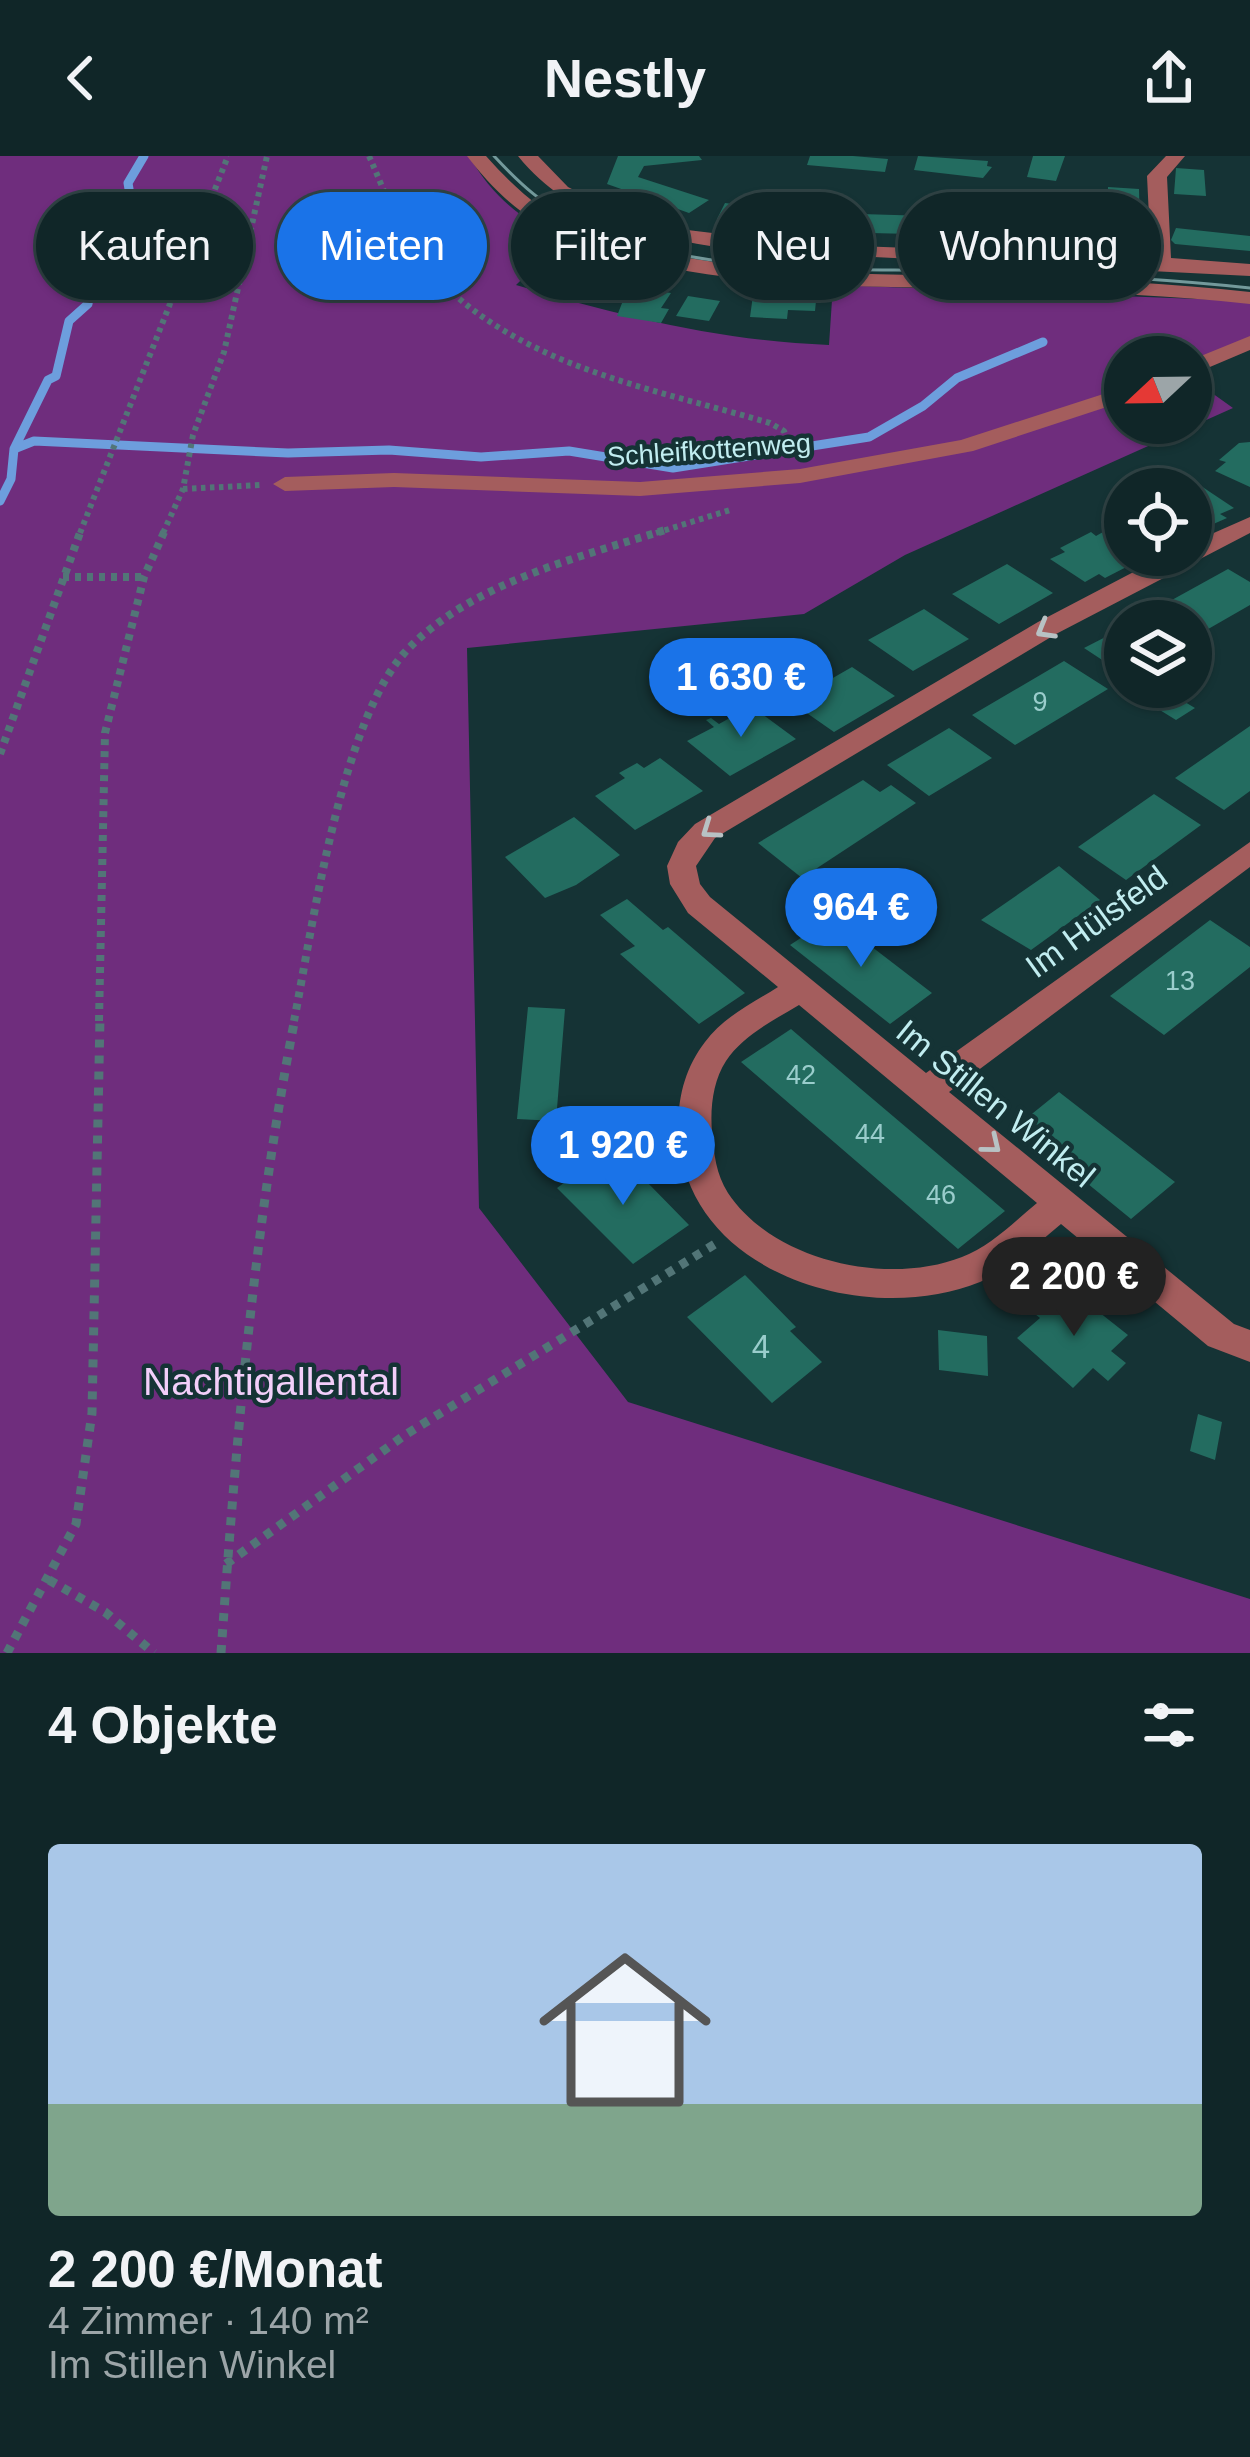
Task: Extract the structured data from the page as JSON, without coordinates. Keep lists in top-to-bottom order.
{
  "streets": {
    "street": ["Schleifkottenweg", "Im Hülsfeld", "Im Stillen Winkel"]
  },
  "crossings": [
    ["Im Hülsfeld", "Im Stillen Winkel"]
  ],
  "parks": ["Nachtigallental"],
  "house_numbers": [
    "9",
    "13",
    "42",
    "44",
    "46",
    "4"
  ],
  "north": "left",
  "page": {
    "header": "Nestly",
    "chip": [
      "Kaufen",
      "Mieten",
      "Filter",
      "Neu",
      "Wohnung"
    ],
    "price": [
      "1 630 €",
      "964 €",
      "1 920 €",
      "2 200 €"
    ],
    "heading": "4 Objekte",
    "list": [
      {
        "name": "2 200 €/Monat",
        "note": "4 Zimmer · 140 m² · Im Stillen Winkel"
      }
    ]
  }
}
